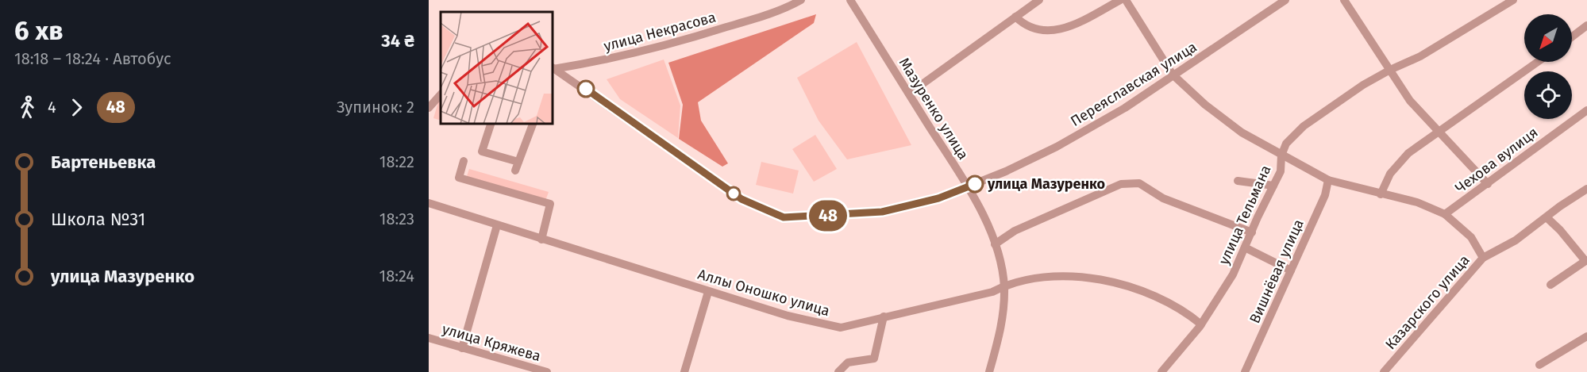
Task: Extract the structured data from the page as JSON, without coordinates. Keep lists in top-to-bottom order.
{
  "streets": {
    "street": [
      "улица Некрасова",
      "Переяславская улица",
      "Мазуренко улица",
      "Чехова вулиця",
      "улица Тельмана",
      "Вишнёвая улица",
      "Аллы Оношко улица",
      "Казарского улица",
      "улица Кряжева"
    ]
  },
  "crossings": [
    ["Переяславская улица", "Мазуренко улица"],
    ["Мазуренко улица", "Аллы Оношко улица"],
    ["улица Тельмана", "Аллы Оношко улица"]
  ],
  "places": ["улица Мазуренко"],
  "lines": ["bus line 48"],
  "north": "bottom left",
  "page": {
    "heading": ["6 хв", "18:18 – 18:24 · Автобус", "34 ₴"],
    "on_map": "48",
    "legs": ["4", "48", "Зупинок: 2"],
    "list": [
      {
        "name": "Бартеньевка",
        "value": "18:22"
      },
      {
        "name": "Школа №31",
        "value": "18:23"
      },
      {
        "name": "улица Мазуренко",
        "value": "18:24"
      }
    ]
  }
}
